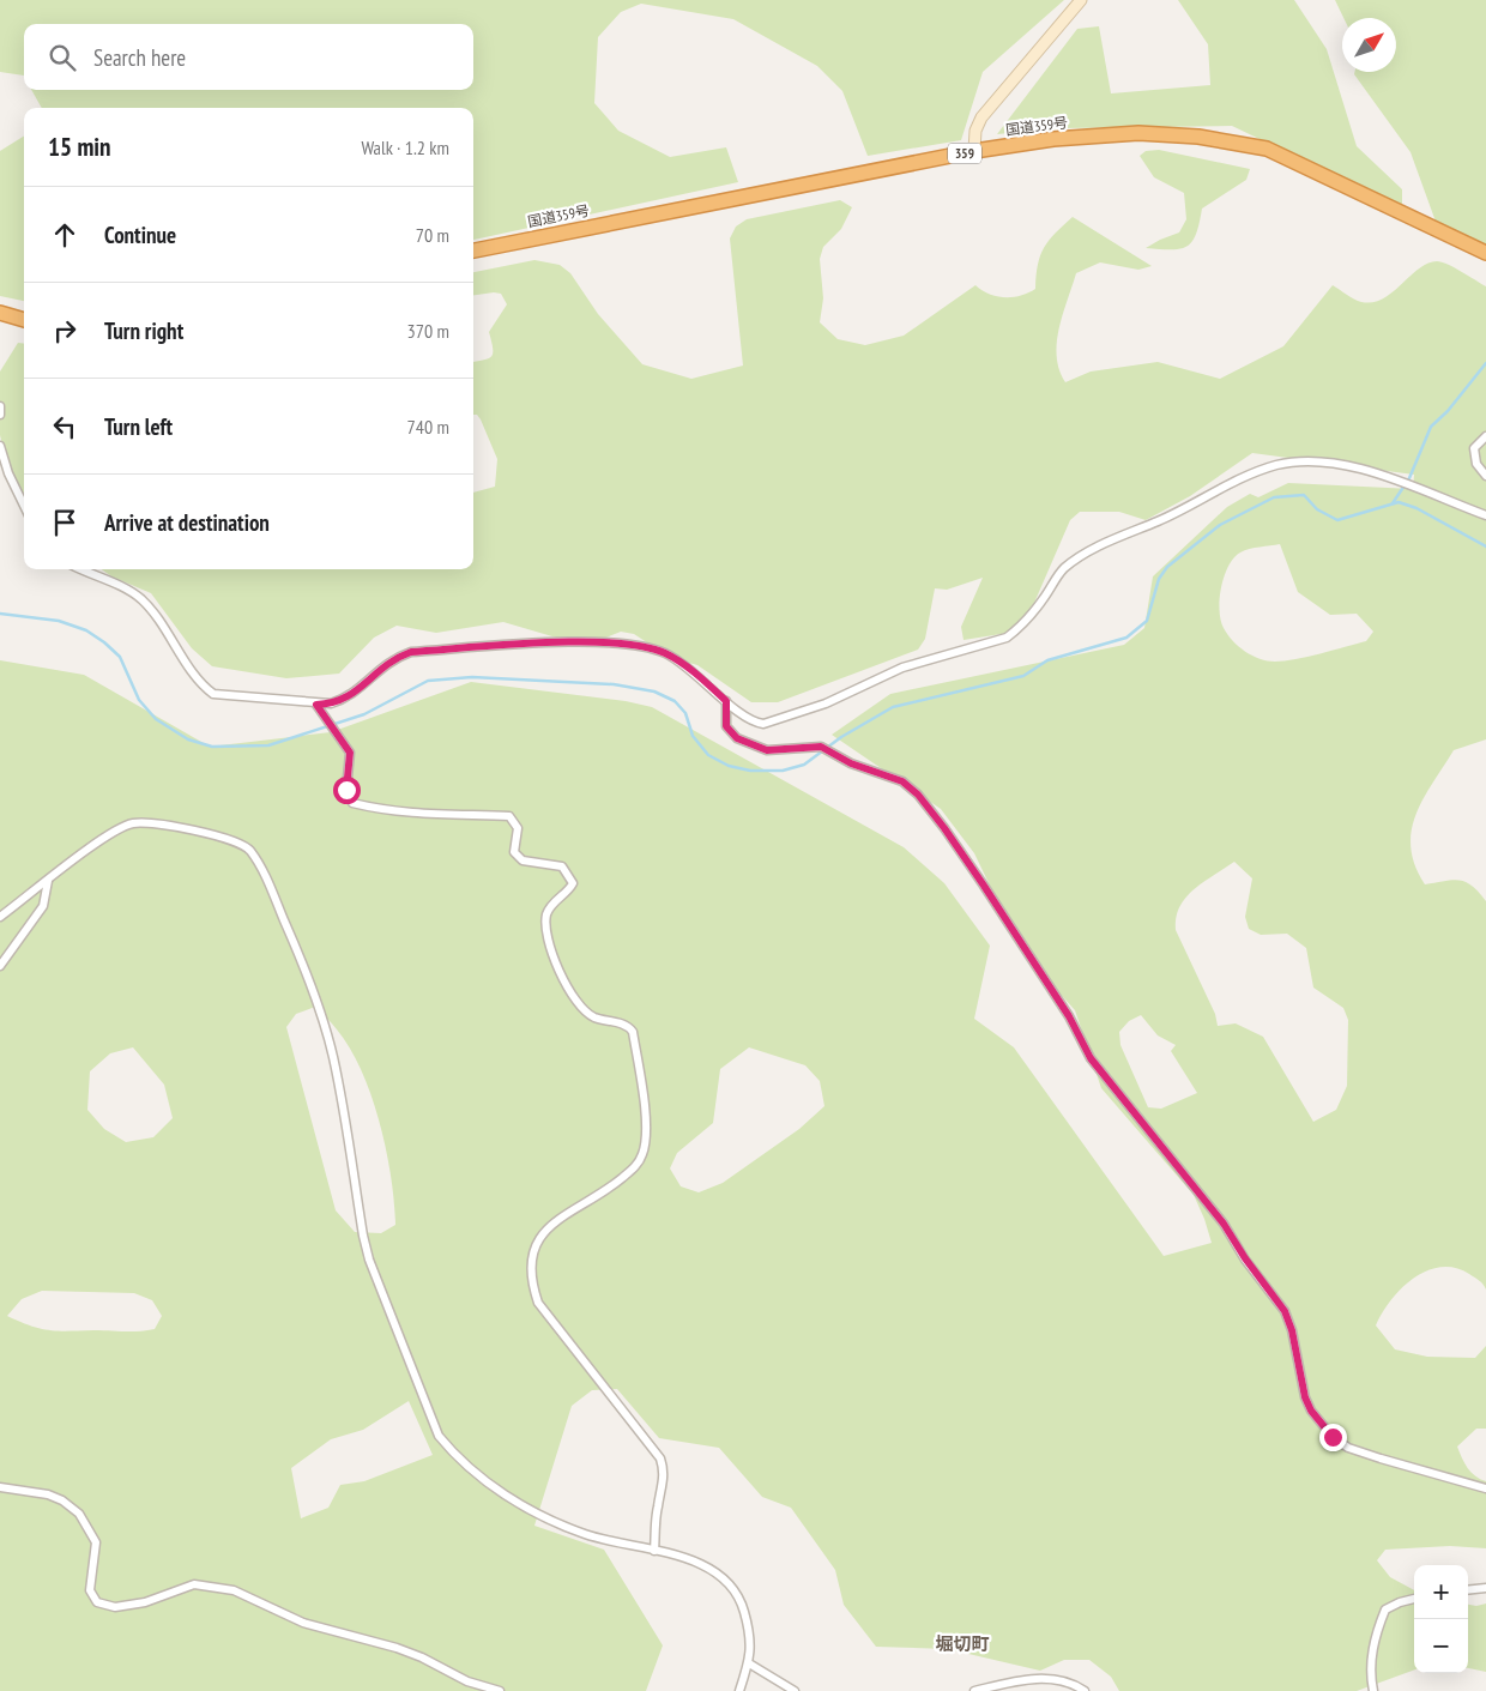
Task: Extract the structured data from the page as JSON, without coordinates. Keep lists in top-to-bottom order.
{
  "streets": {
    "highway": ["国道359号", "359"]
  },
  "districts": ["堀切町"],
  "north": "top right",
  "page": {
    "search": "Search here",
    "heading": ["15 min", "Walk · 1.2 km"],
    "list": [
      ["Continue", "70 m"],
      ["Turn right", "370 m"],
      ["Turn left", "740 m"],
      "Arrive at destination"
    ],
    "map_buttons": ["+", "−"]
  }
}
